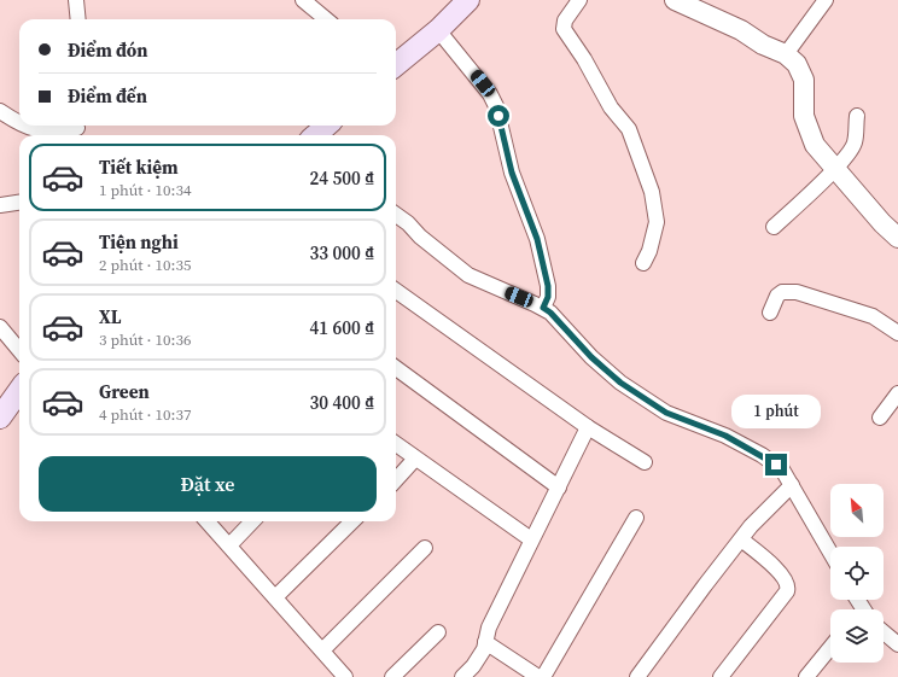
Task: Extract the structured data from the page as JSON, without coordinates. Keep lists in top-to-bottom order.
{
  "north": "top left",
  "page": {
    "banner": ["Điểm đón", "Điểm đến"],
    "list": [
      {
        "name": "Tiết kiệm",
        "note": "1 phút · 10:34",
        "value": "24 500 ₫"
      },
      {
        "name": "Tiện nghi",
        "note": "2 phút · 10:35",
        "value": "33 000 ₫"
      },
      {
        "name": "XL",
        "note": "3 phút · 10:36",
        "value": "41 600 ₫"
      },
      {
        "name": "Green",
        "note": "4 phút · 10:37",
        "value": "30 400 ₫"
      }
    ],
    "bubble": "1 phút",
    "buttons": "Đặt xe"
  }
}
